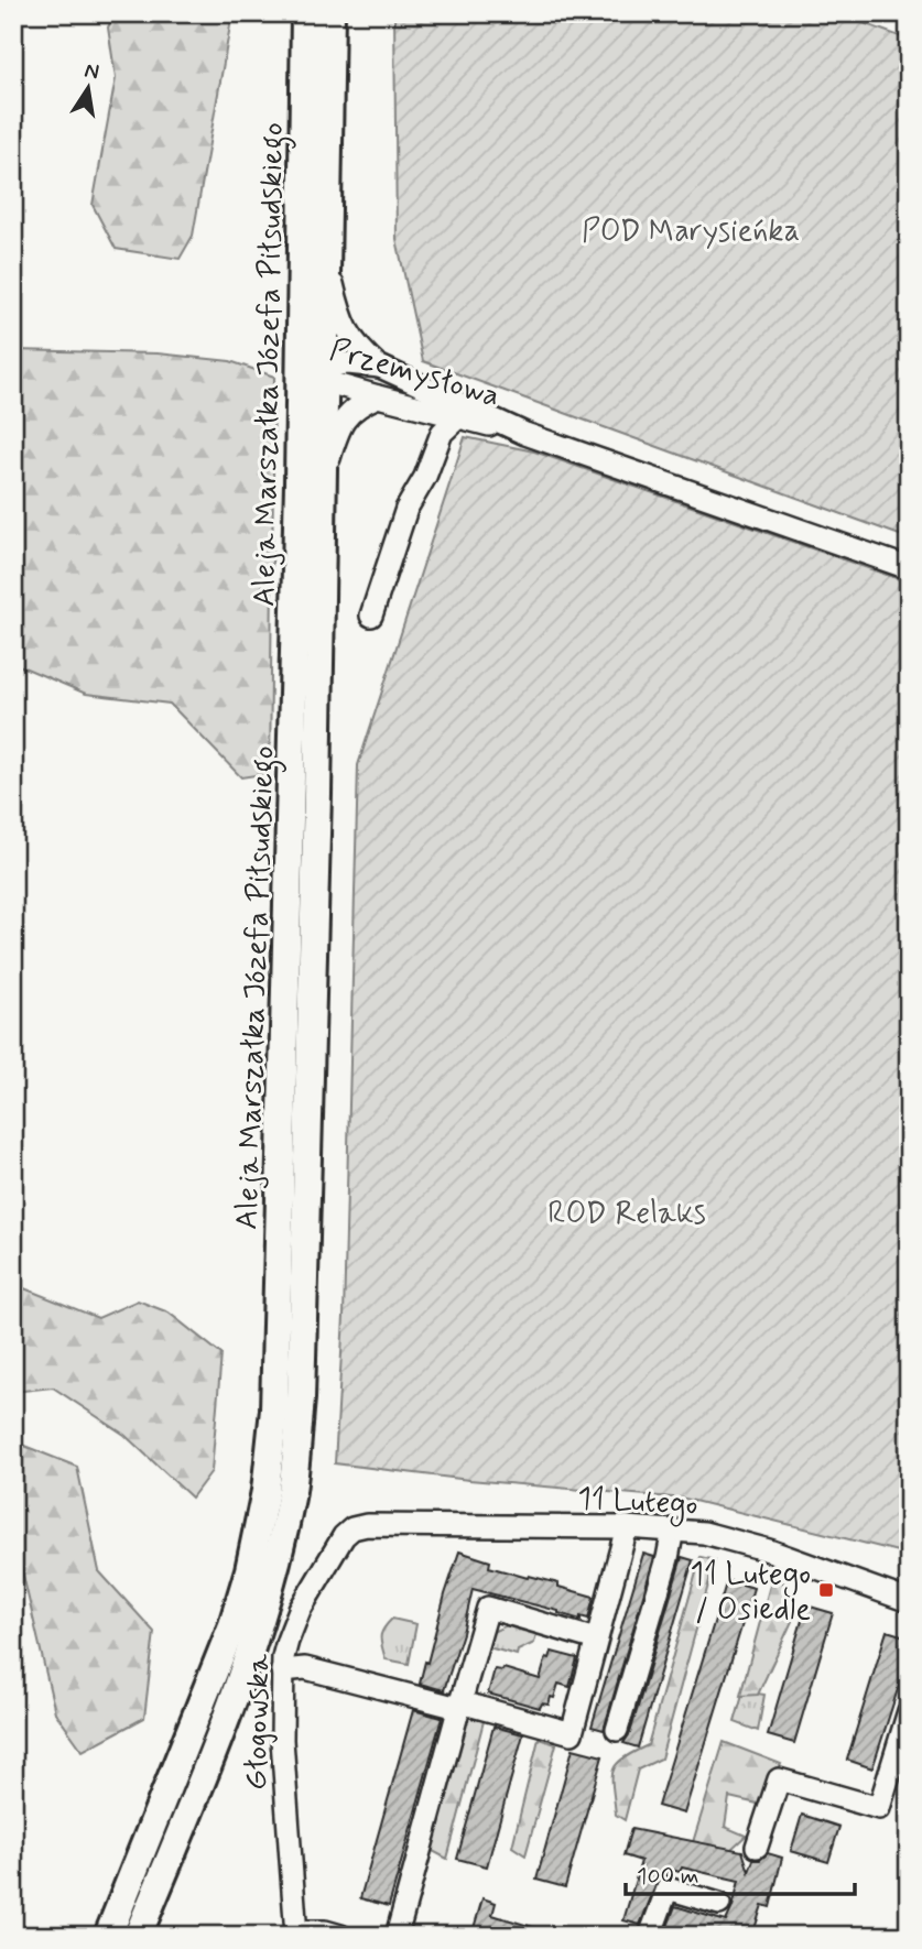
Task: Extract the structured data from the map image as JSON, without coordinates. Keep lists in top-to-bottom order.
{
  "streets": {
    "main road": ["Aleja Marszałka Józefa Piłsudskiego"],
    "street": ["Przemysłowa", "11 Lutego", "Głogowska"]
  },
  "crossings": [
    ["Aleja Marszałka Józefa Piłsudskiego", "Przemysłowa"],
    ["11 Lutego", "Głogowska"]
  ],
  "parks": ["POD Marysieńka", "ROD Relaks"],
  "places": {
    "transit": ["11 Lutego / Osiedle"]
  },
  "scale_bar": "100 m",
  "north": "top"
}
